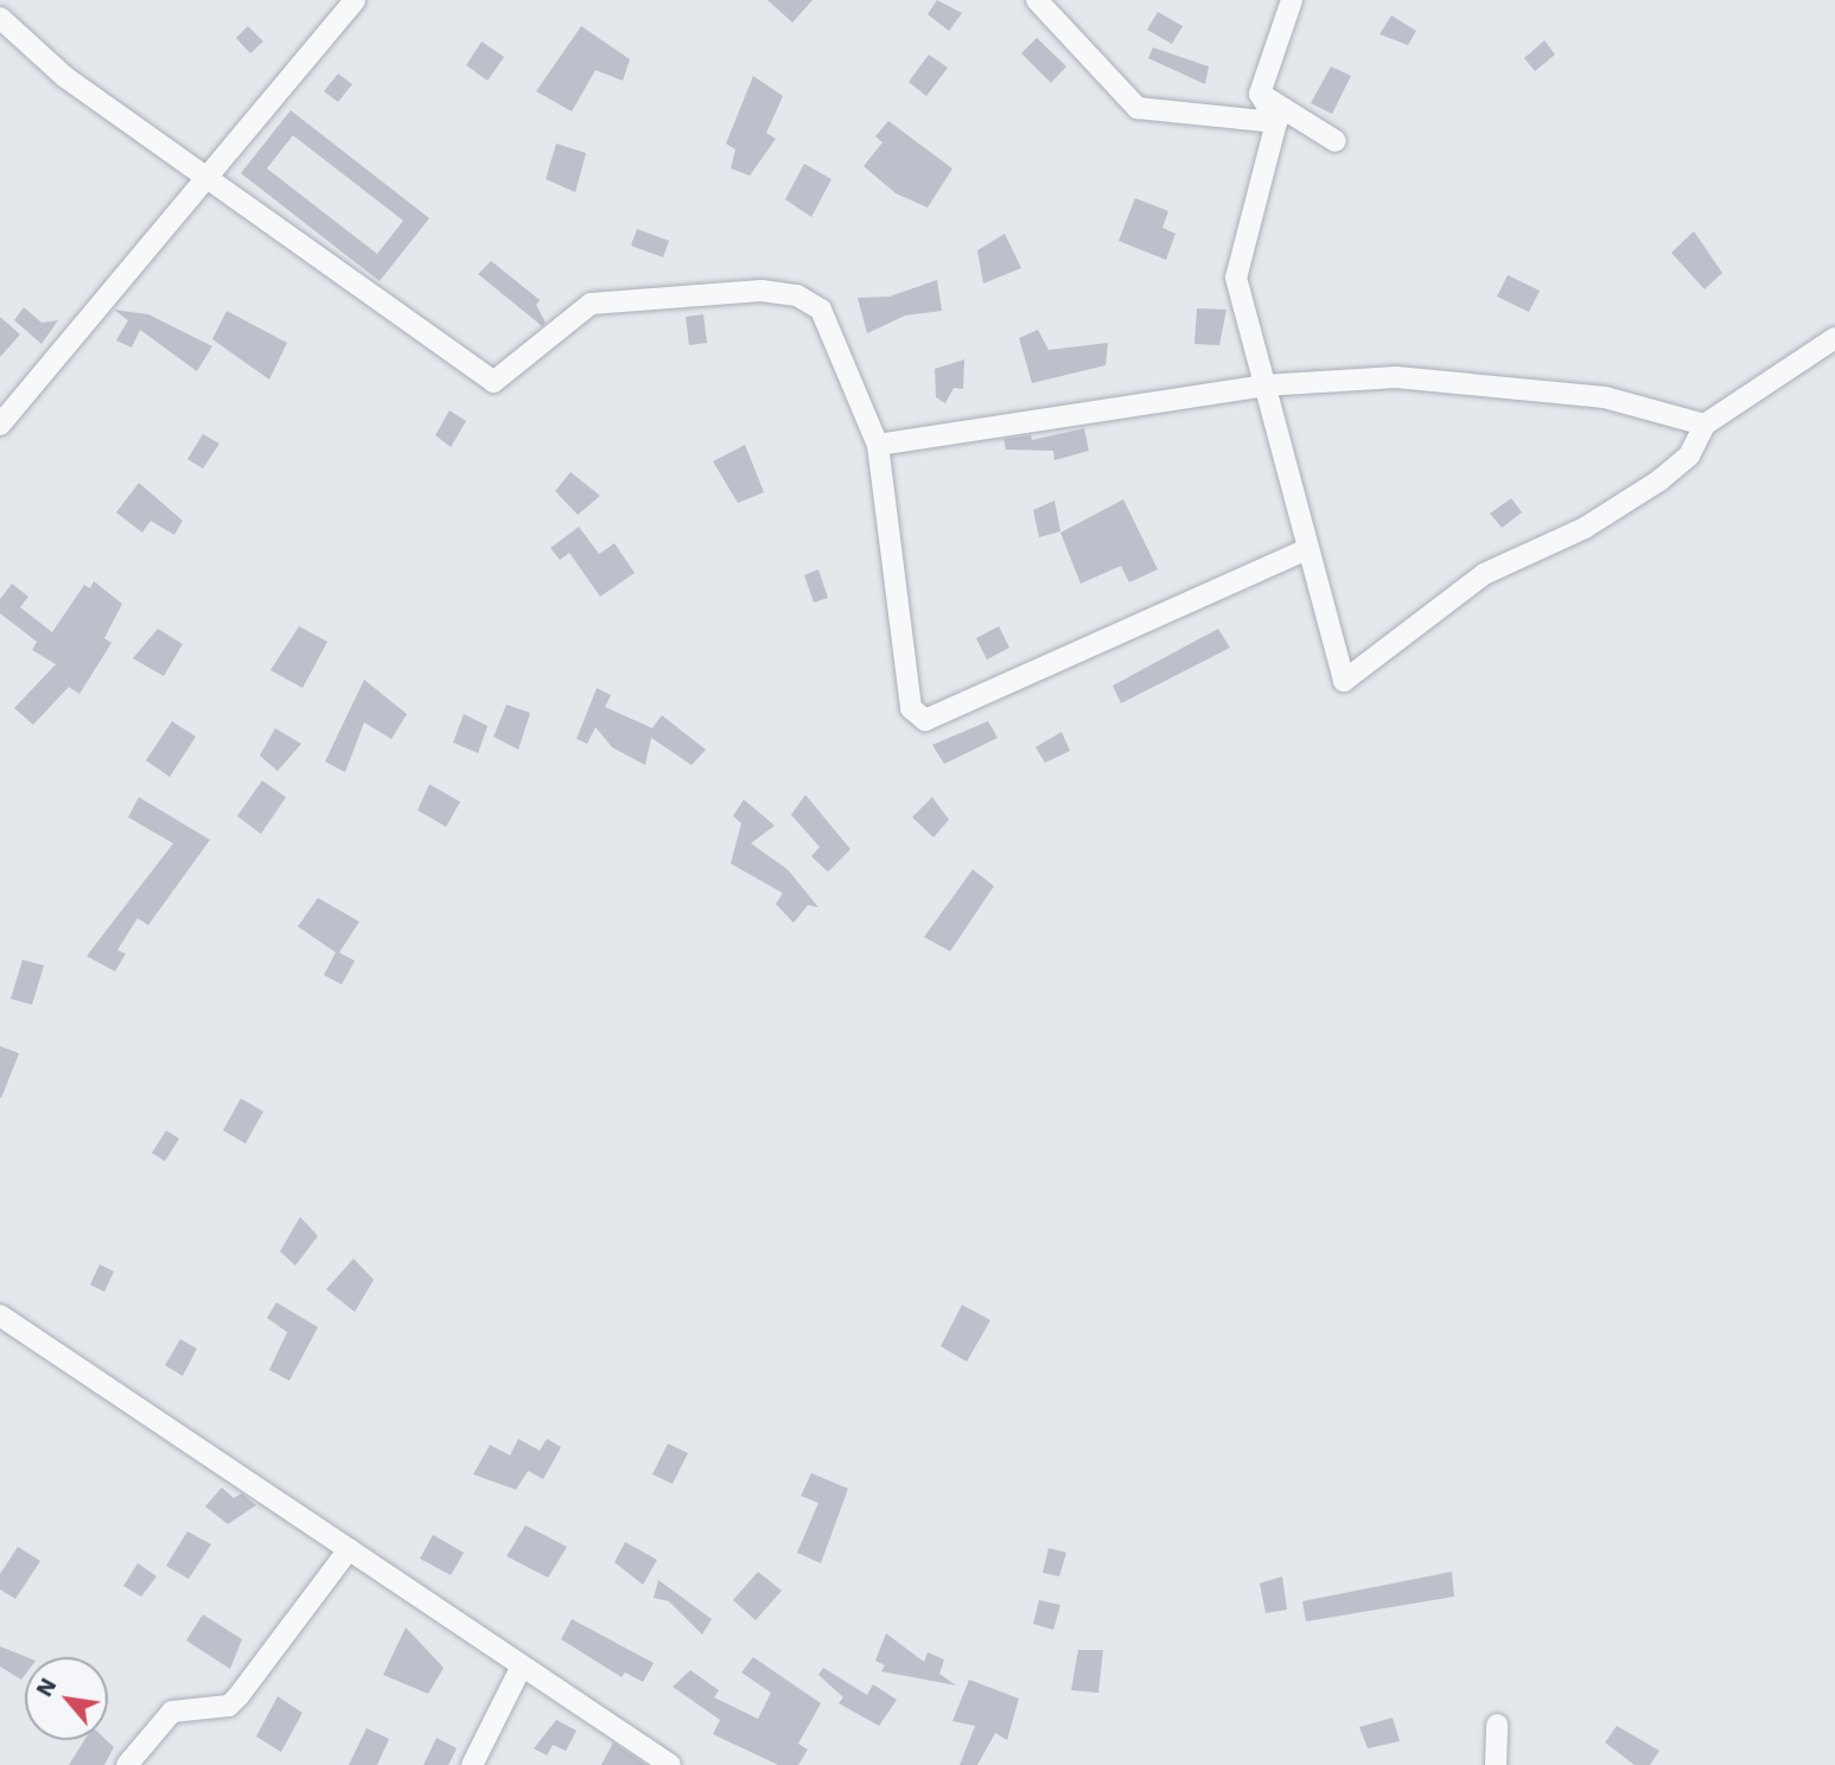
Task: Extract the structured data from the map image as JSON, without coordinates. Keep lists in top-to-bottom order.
{
  "north": "top left"
}
